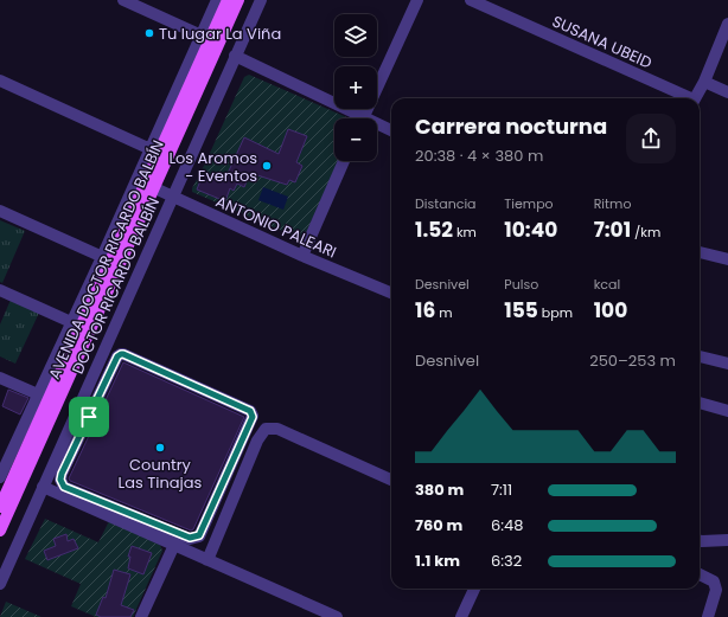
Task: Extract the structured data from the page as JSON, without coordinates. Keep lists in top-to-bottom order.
{
  "streets": {
    "main road": ["AVENIDA DOCTOR RICARDO BALBÍN"],
    "street": ["SUSANA UBEID", "ANTONIO PALEARI", "DOCTOR RICARDO BALBÍN"]
  },
  "crossings": [
    ["ANTONIO PALEARI", "AVENIDA DOCTOR RICARDO BALBÍN"],
    ["ANTONIO PALEARI", "DOCTOR RICARDO BALBÍN"],
    ["AVENIDA DOCTOR RICARDO BALBÍN", "DOCTOR RICARDO BALBÍN"]
  ],
  "places": ["Tu lugar La Viña", "Los Aromos - Eventos", "Country Las Tinajas"],
  "page": {
    "map_buttons": ["+", "−"],
    "heading": ["Carrera nocturna", "20:38 · 4 × 380 m"],
    "stats": [
      ["Distancia", "1.52 km"],
      ["Tiempo", "10:40"],
      ["Ritmo", "7:01 /km"],
      ["Desnivel", "16 m"],
      ["Pulso", "155 bpm"],
      ["kcal", "100"]
    ],
    "chart": ["Desnivel", "250–253 m"],
    "list": [
      {
        "name": "380 m",
        "note": "7:11"
      },
      {
        "name": "760 m",
        "note": "6:48"
      },
      {
        "name": "1.1 km",
        "note": "6:32"
      }
    ]
  }
}
